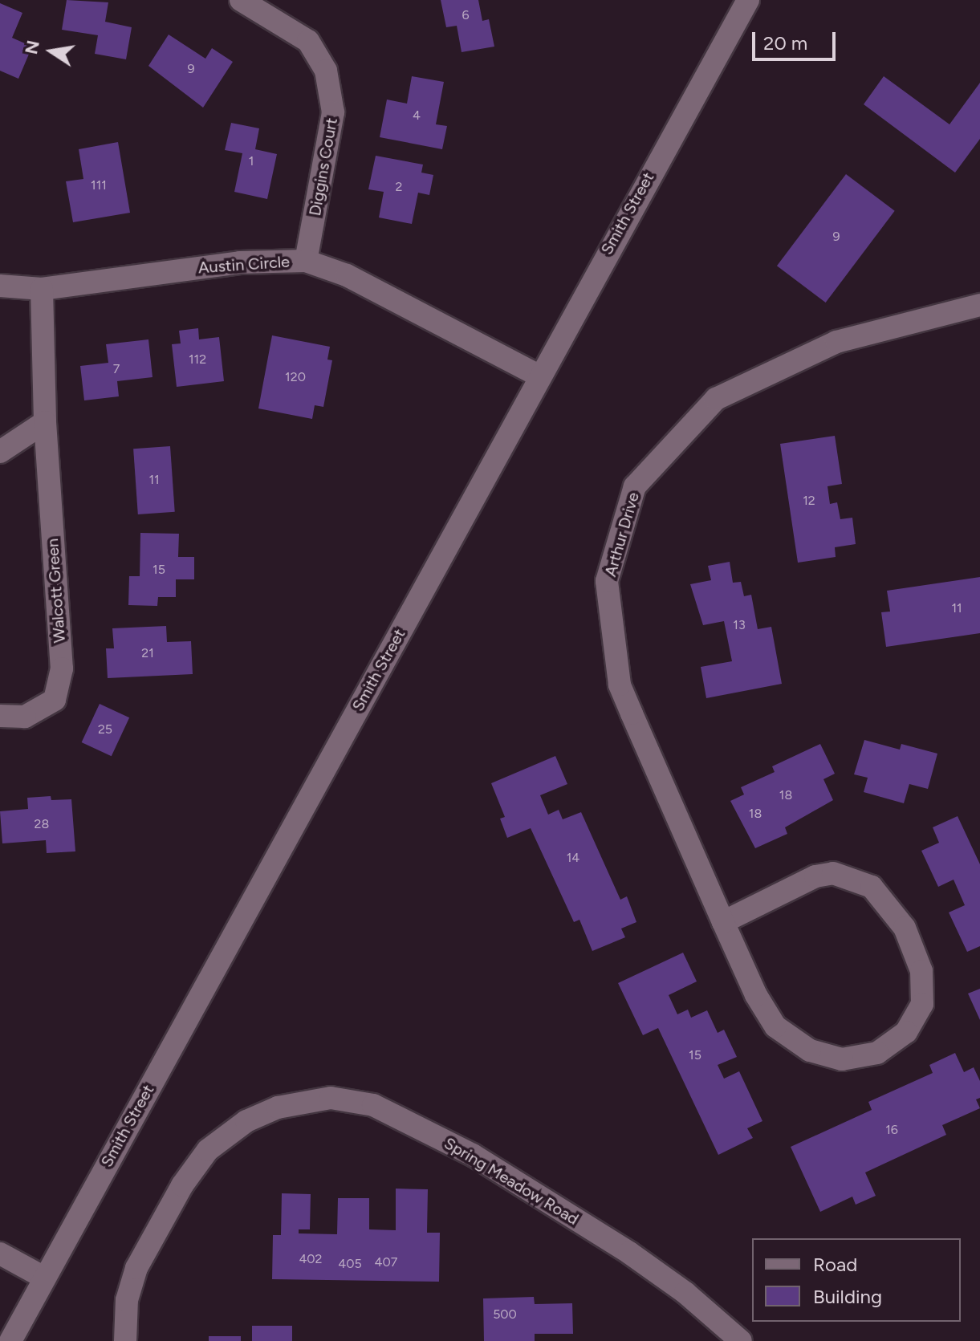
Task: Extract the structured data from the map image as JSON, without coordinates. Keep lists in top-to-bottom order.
{
  "streets": {
    "street": [
      "Diggins Court",
      "Smith Street",
      "Austin Circle",
      "Arthur Drive",
      "Walcott Green",
      "Spring Meadow Road"
    ]
  },
  "crossings": [
    ["Diggins Court", "Austin Circle"],
    ["Smith Street", "Austin Circle"],
    ["Austin Circle", "Walcott Green"]
  ],
  "house_numbers": [
    "6",
    "9",
    "4",
    "1",
    "111",
    "2",
    "9",
    "112",
    "7",
    "120",
    "11",
    "12",
    "15",
    "11",
    "13",
    "21",
    "25",
    "18",
    "18",
    "28",
    "14",
    "15",
    "16",
    "402",
    "407",
    "405",
    "500"
  ],
  "legend": ["Road", "Building"],
  "scale_bar": "20 m",
  "north": "left"
}
